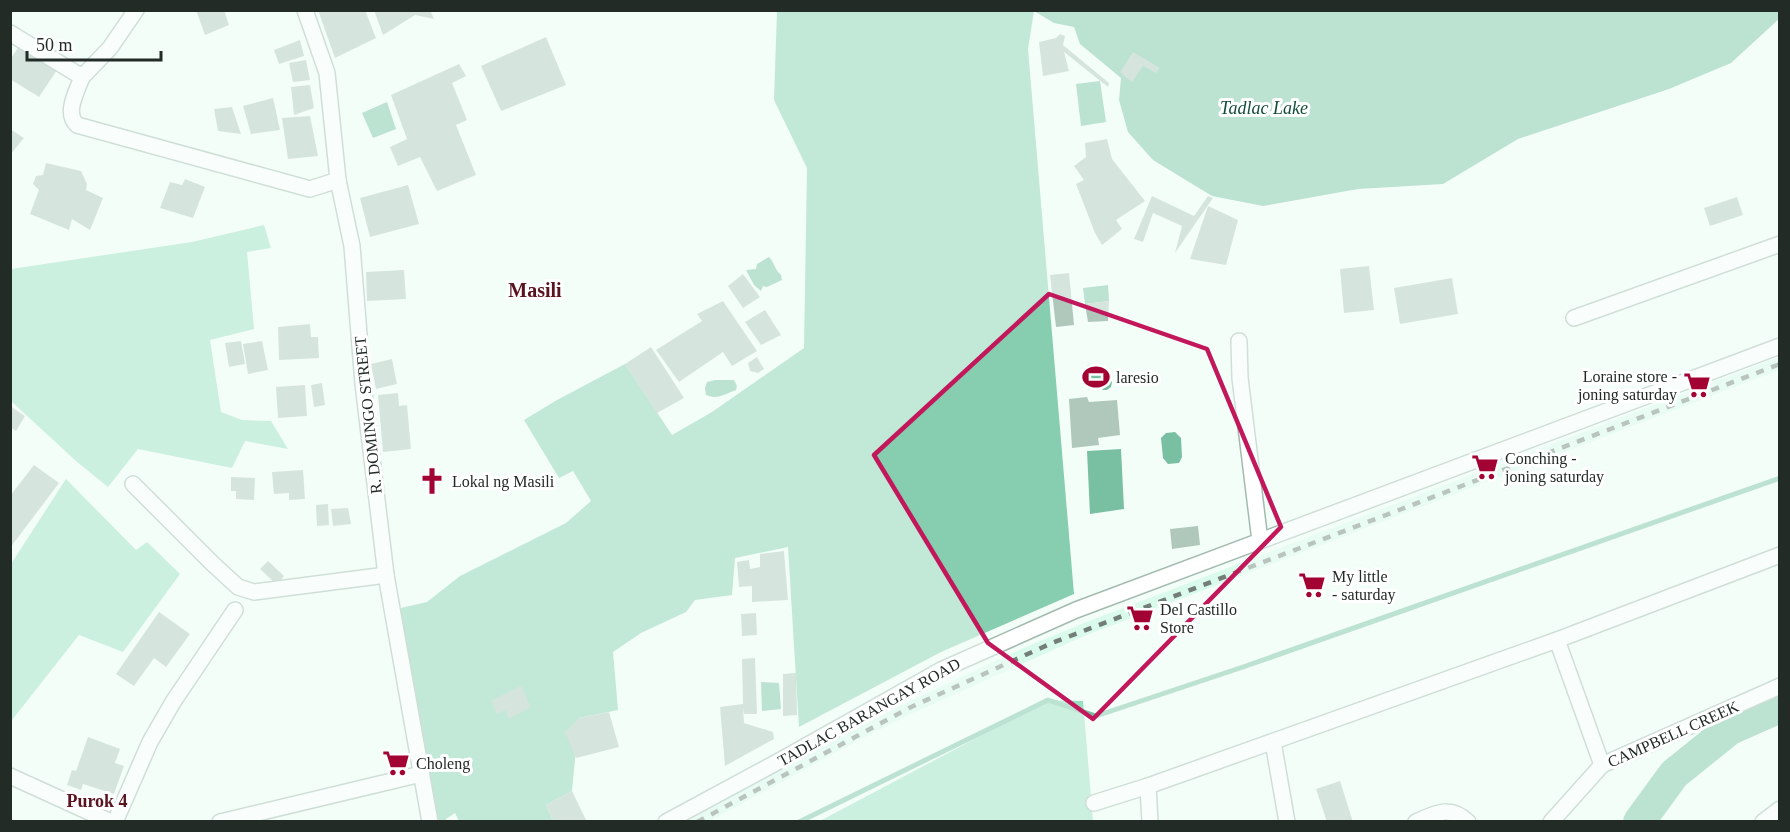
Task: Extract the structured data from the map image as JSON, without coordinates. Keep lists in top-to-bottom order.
{
  "streets": {
    "street": ["R. DOMINGO STREET", "TADLAC BARANGAY ROAD", "CAMPBELL CREEK"]
  },
  "districts": ["Masili", "Purok 4"],
  "water": ["Tadlac Lake"],
  "places": {
    "sports": ["laresio"],
    "supermarket": [
      "Loraine store - joning saturday",
      "Conching - joning saturday",
      "My little - saturday",
      "Del Castillo Store",
      "Choleng"
    ],
    "church": ["Lokal ng Masili"]
  },
  "scale_bar": "50 m"
}
